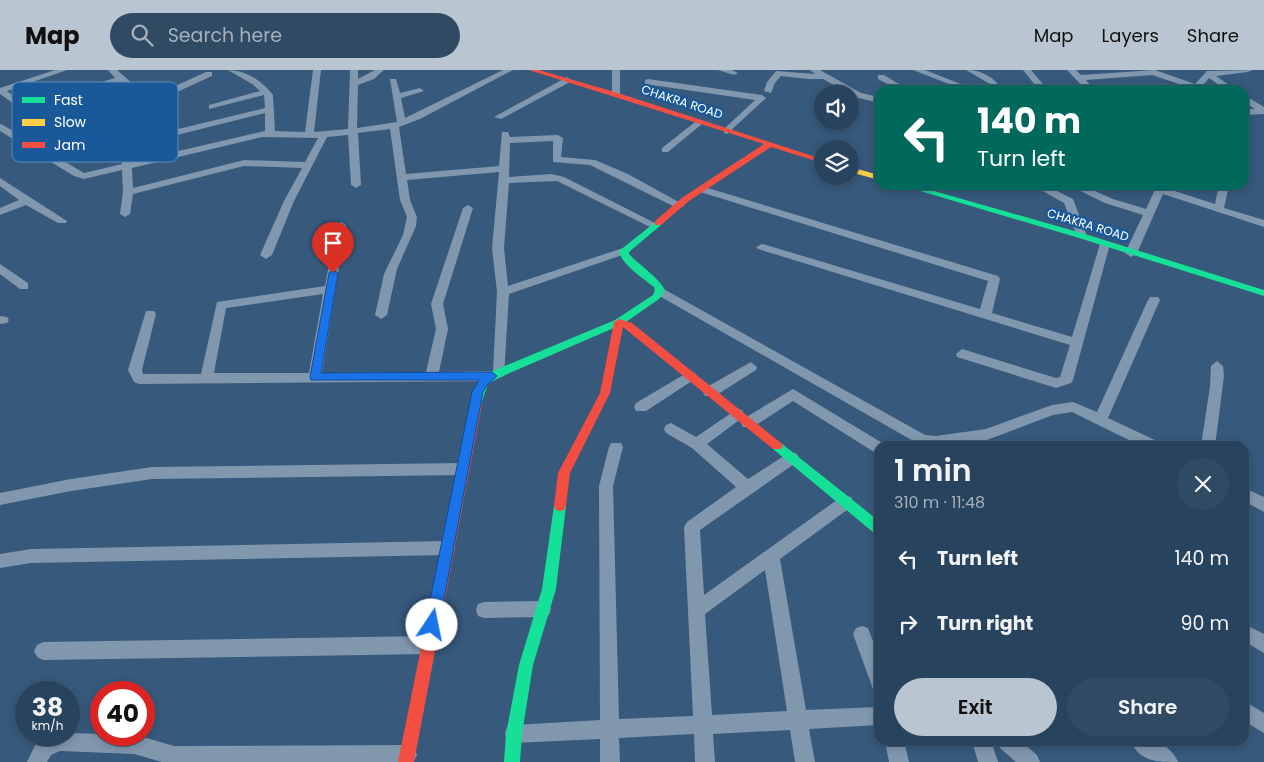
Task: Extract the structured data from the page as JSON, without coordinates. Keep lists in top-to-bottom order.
{
  "streets": {
    "street": ["CHAKRA ROAD"]
  },
  "legend": ["Fast", "Slow", "Jam"],
  "page": {
    "header": "Map",
    "search": "Search here",
    "nav": ["Map", "Layers", "Share"],
    "turn": ["140 m", "Turn left"],
    "heading": ["1 min", "310 m · 11:48"],
    "list": [
      {
        "name": "Turn left",
        "value": "140 m"
      },
      {
        "name": "Turn right",
        "value": "90 m"
      }
    ],
    "buttons": ["Exit", "Share"],
    "speed": "38 km/h",
    "limit": "40"
  }
}
